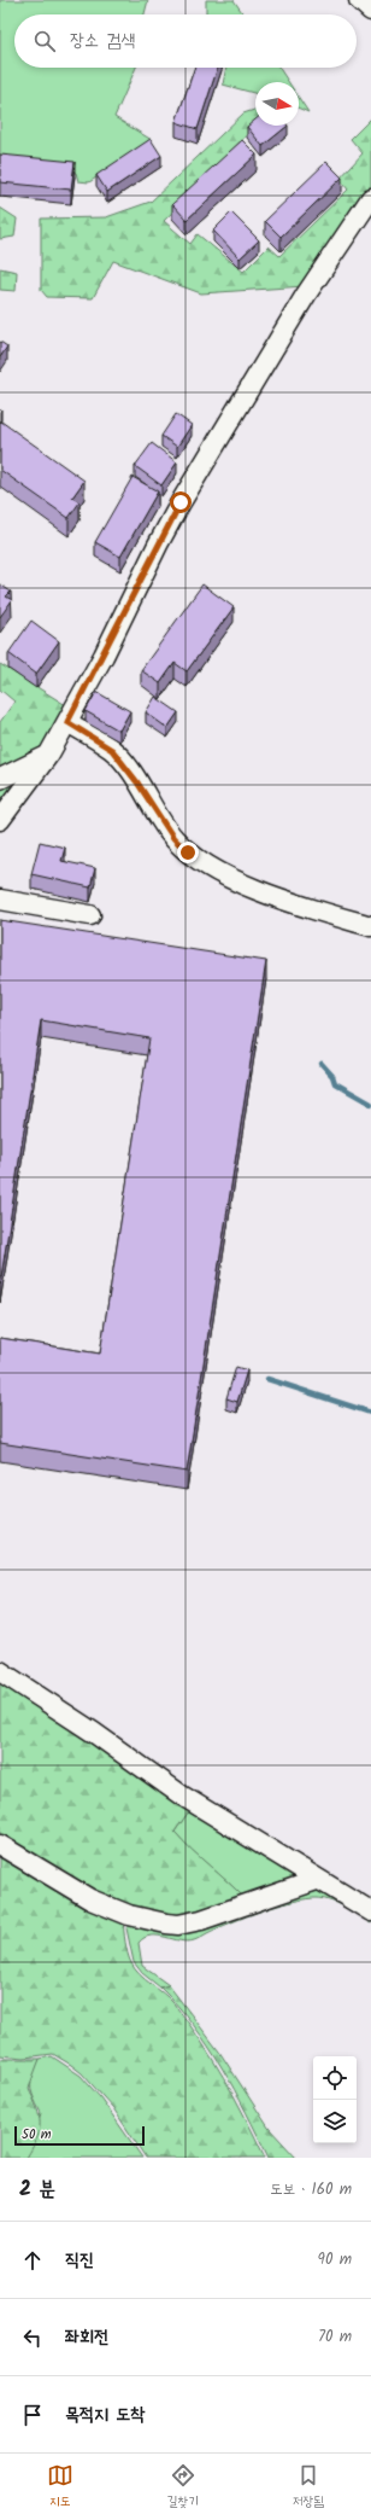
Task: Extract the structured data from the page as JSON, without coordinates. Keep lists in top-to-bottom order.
{
  "scale_bar": "50 m",
  "north": "right",
  "page": {
    "search": "장소 검색",
    "scale": "50 m",
    "heading": ["2 분", "도보 · 160 m"],
    "list": [
      ["직진", "90 m"],
      ["좌회전", "70 m"],
      "목적지 도착"
    ],
    "nav": ["지도", "길찾기", "저장됨"]
  }
}
